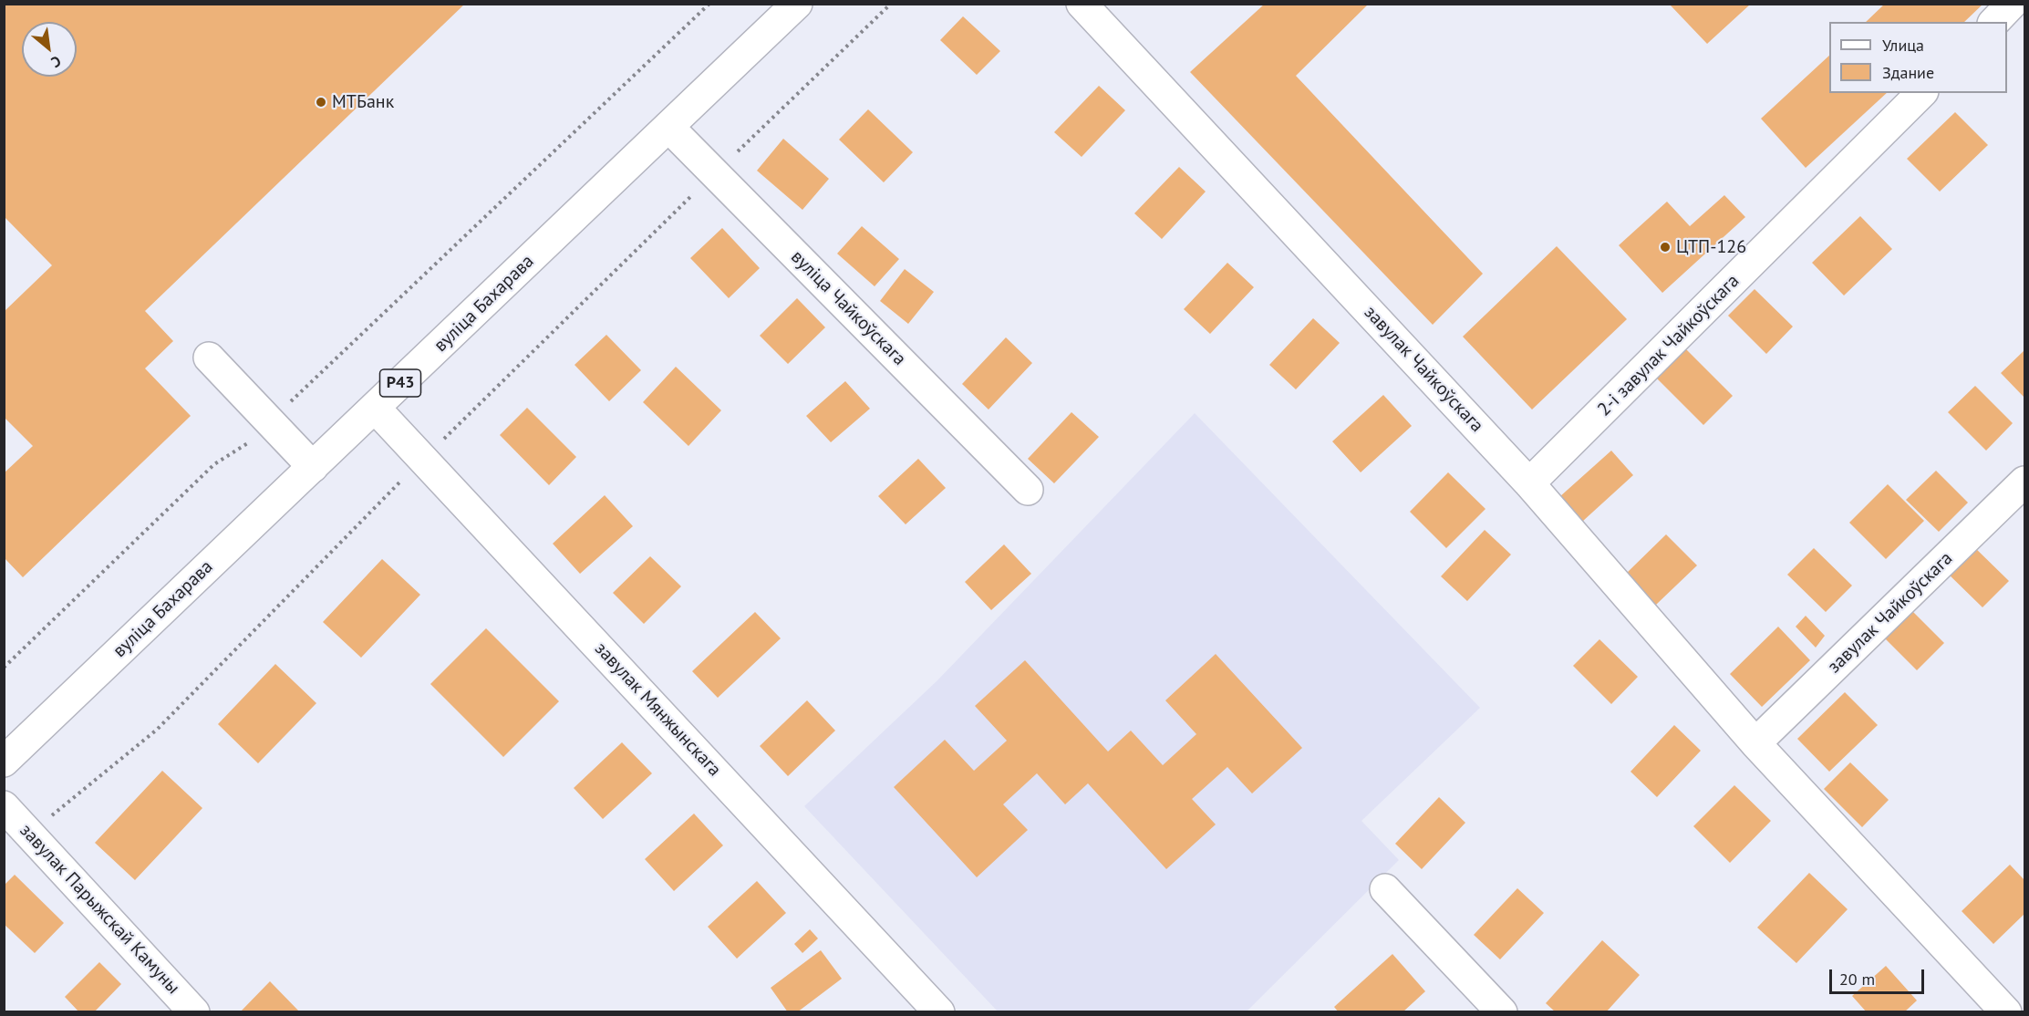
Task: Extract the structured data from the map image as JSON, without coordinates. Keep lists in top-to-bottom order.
{
  "streets": {
    "street": [
      "вуліца Бахарава",
      "вуліца Чайкоўскага",
      "2-і завулак Чайкоўскага",
      "завулак Чайкоўскага",
      "Р43",
      "завулак Мянжынскага",
      "завулак Парыжскай Камуны"
    ]
  },
  "crossings": [
    ["вуліца Бахарава", "вуліца Чайкоўскага"],
    ["вуліца Бахарава", "завулак Мянжынскага"],
    ["2-і завулак Чайкоўскага", "завулак Чайкоўскага"]
  ],
  "places": ["МТБанк", "ЦТП-126"],
  "legend": ["Улица", "Здание"],
  "scale_bar": "20 m",
  "north": "bottom right"
}
